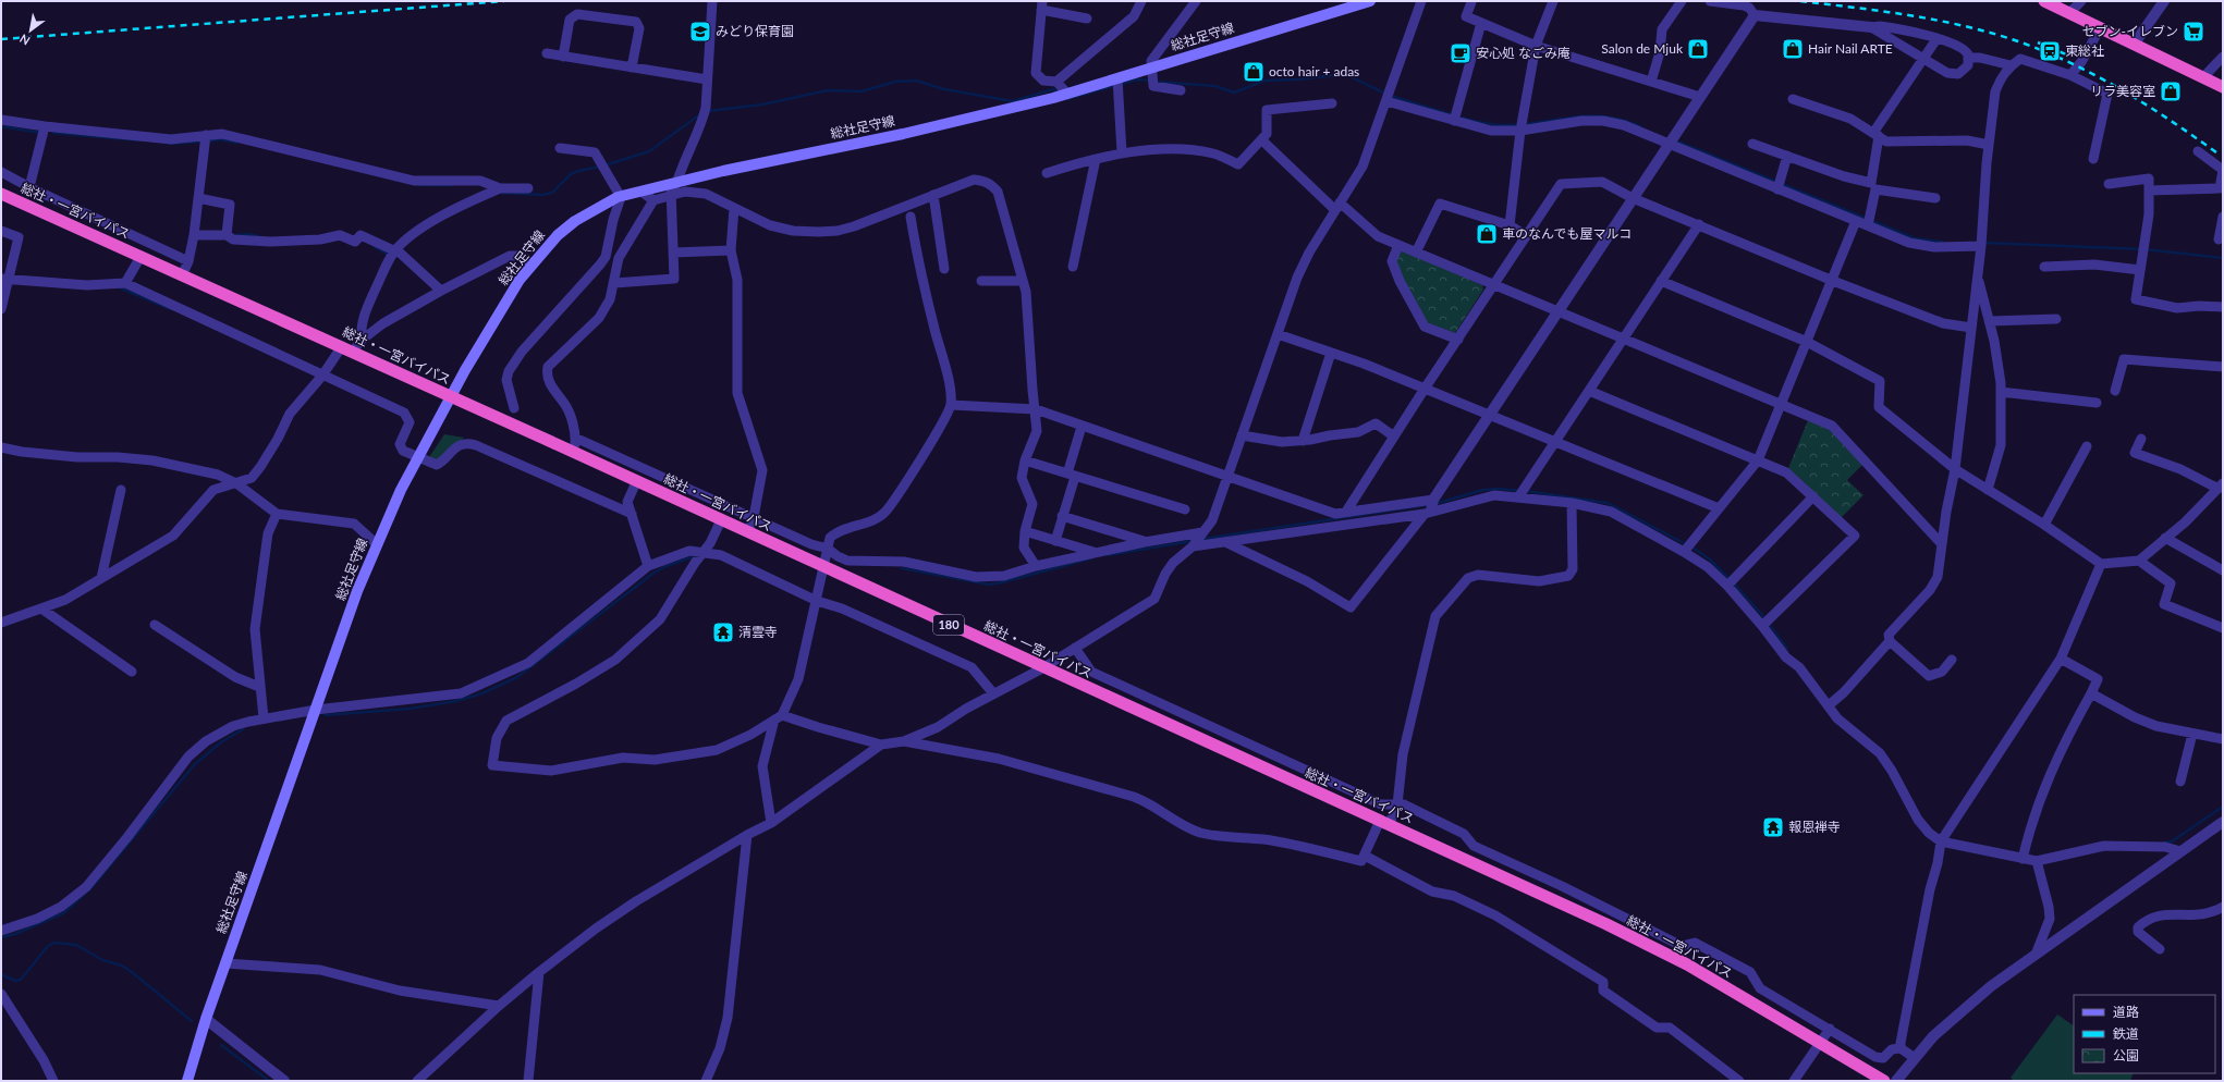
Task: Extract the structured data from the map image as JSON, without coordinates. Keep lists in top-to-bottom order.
{
  "streets": {
    "highway": ["総社・一宮バイパス", "180"],
    "main road": ["総社足守線"]
  },
  "crossings": [
    ["総社足守線", "総社・一宮バイパス"]
  ],
  "places": {
    "school or university": ["みどり保育園"],
    "supermarket": ["セブン-イレブン"],
    "shop": [
      "Salon de Mjuk",
      "Hair Nail ARTE",
      "octo hair + adas",
      "リラ美容室",
      "車のなんでも屋マルコ"
    ],
    "station": ["東総社"],
    "cafe": ["安心処 なごみ庵"],
    "temple": ["清雲寺", "報恩禅寺"]
  },
  "legend": ["道路", "鉄道", "公園"],
  "north": "bottom left"
}
